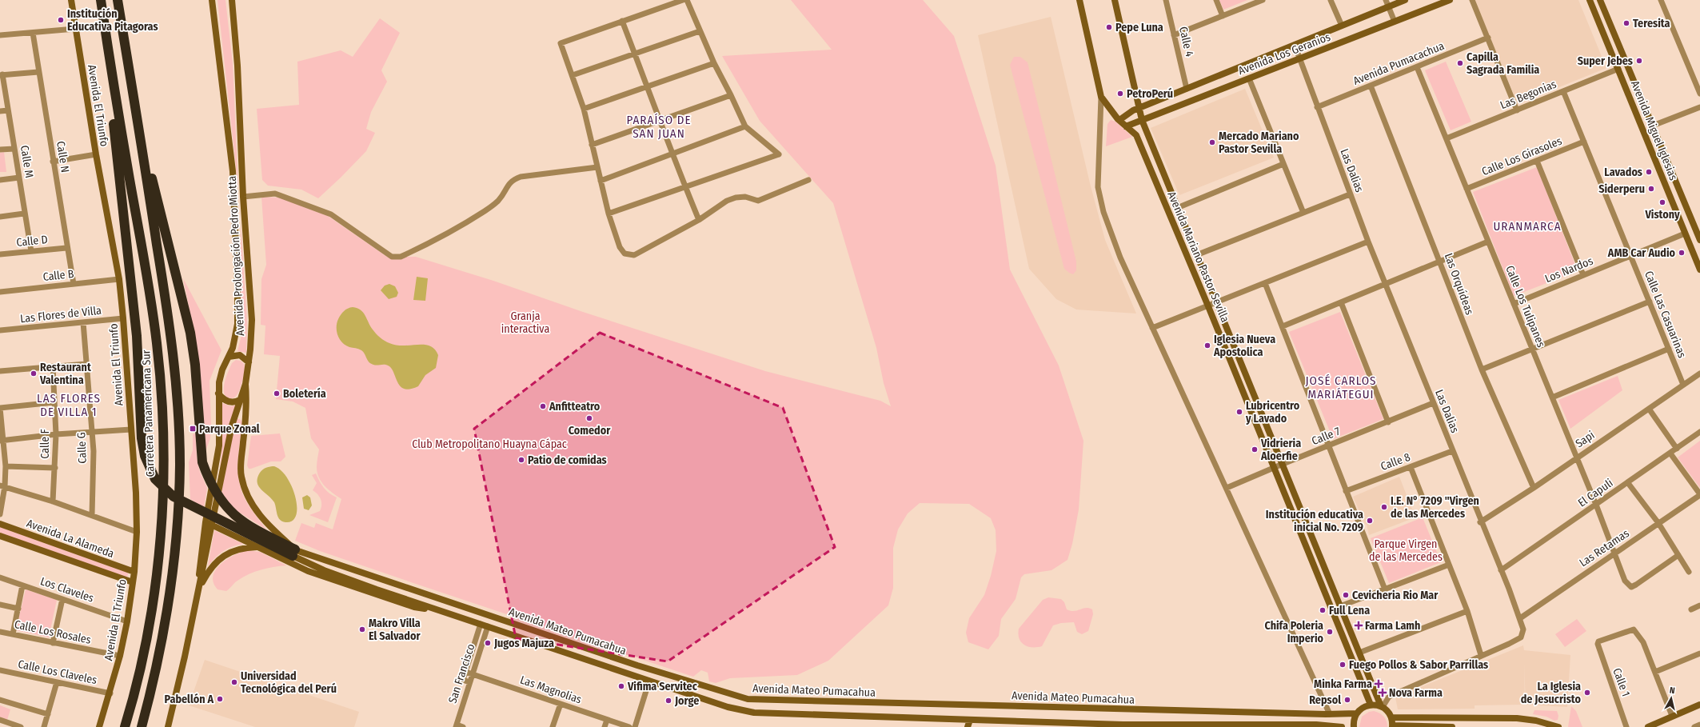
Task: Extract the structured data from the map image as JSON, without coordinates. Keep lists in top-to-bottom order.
{
  "streets": {
    "highway": ["Carretera Panamericana Sur"],
    "main road": [
      "Avenida Los Geranios",
      "Avenida El Triunfo",
      "Avenida Miguel Iglesias",
      "Avenida Prolongación Pedro Miotta",
      "Avenida Mariano Pastor Sevilla",
      "Avenida La Alameda",
      "Avenida Mateo Pumacahua"
    ],
    "street": [
      "Calle 4",
      "Avenida Pumacachua",
      "Las Begonias",
      "Calle Los Girasoles",
      "Calle N",
      "Calle M",
      "Las Dalias",
      "Calle D",
      "Los Nardos",
      "Calle B",
      "Las Orquídeas",
      "Calle Los Tulipanes",
      "Las Flores de Villa",
      "Calle Las Casuarinas",
      "Calle 7",
      "Sapi",
      "Calle F",
      "Calle G",
      "Calle 8",
      "El Capuli",
      "Las Retamas",
      "Los Claveles",
      "Calle Los Rosales",
      "Calle Los Claveles",
      "San Francisco",
      "Calle 1",
      "Las Magnolias"
    ]
  },
  "crossings": [
    ["Calle 4", "Avenida Los Geranios"],
    ["Avenida Los Geranios", "Las Dalias"],
    ["Avenida Los Geranios", "Avenida Mariano Pastor Sevilla"],
    ["Avenida Pumacachua", "Las Dalias"],
    ["Avenida Pumacachua", "Las Orquídeas"],
    ["Avenida Pumacachua", "Calle Los Tulipanes"],
    ["Las Begonias", "Avenida Miguel Iglesias"],
    ["Las Begonias", "Calle Los Tulipanes"],
    ["Las Begonias", "Calle Las Casuarinas"],
    ["Avenida El Triunfo", "Calle B"],
    ["Avenida El Triunfo", "Las Flores de Villa"],
    ["Avenida El Triunfo", "Avenida La Alameda"],
    ["Avenida El Triunfo", "Los Claveles"],
    ["Avenida El Triunfo", "Calle Los Rosales"],
    ["Avenida El Triunfo", "Calle Los Claveles"],
    ["Avenida Miguel Iglesias", "Los Nardos"],
    ["Calle Los Girasoles", "Calle Los Tulipanes"],
    ["Calle Los Girasoles", "Calle Las Casuarinas"],
    ["Calle N", "Calle D"],
    ["Calle N", "Calle B"],
    ["Calle M", "Calle D"],
    ["Las Dalias", "Avenida Mariano Pastor Sevilla"],
    ["Las Dalias", "Calle 7"],
    ["Las Dalias", "Sapi"],
    ["Las Dalias", "Calle 8"],
    ["Las Dalias", "El Capuli"],
    ["Las Dalias", "Las Retamas"],
    ["Avenida Mariano Pastor Sevilla", "Calle 7"],
    ["Los Nardos", "Calle Los Tulipanes"],
    ["Los Nardos", "Calle Las Casuarinas"],
    ["Las Orquídeas", "Sapi"],
    ["Calle Los Tulipanes", "Sapi"],
    ["Calle Los Tulipanes", "El Capuli"],
    ["Calle Los Tulipanes", "Las Retamas"],
    ["Las Flores de Villa", "Calle G"],
    ["Calle Las Casuarinas", "Sapi"],
    ["Avenida Mateo Pumacahua", "San Francisco"],
    ["San Francisco", "Las Magnolias"]
  ],
  "districts": [
    "PARAÍSO DE SAN JUAN",
    "URANMARCA",
    "JOSÉ CARLOS MARIÁTEGUI",
    "LAS FLORES DE VILLA 1"
  ],
  "parks": ["Granja interactiva", "Club Metropolitano Huayna Cápac", "Parque Virgen de las Mercedes"],
  "places": {
    "other": [
      "Institución Educativa Pitagoras",
      "Teresita",
      "Pepe Luna",
      "Super Jebes",
      "Capilla Sagrada Familia",
      "PetroPerú",
      "Mercado Mariano Pastor Sevilla",
      "Lavados",
      "Siderperu",
      "Vistony",
      "AMB Car Audio",
      "Iglesia Nueva Apostolica",
      "Restaurant Valentina",
      "Boletería",
      "Anfitteatro",
      "Lubricentro y Lavado",
      "Comedor",
      "Vidrieria Aloerfie",
      "Patio de comidas",
      "I.E. N° 7209 \"Virgen de las Mercedes",
      "Institución educativa inicial No. 7209",
      "Cevicheria Rio Mar",
      "Full Lena",
      "Makro Villa El Salvador",
      "Chifa Poleria Imperio",
      "Jugos Majuza",
      "Fuego Pollos & Sabor Parrillas",
      "Universidad Tecnológica del Perú",
      "Vifima Servitec",
      "La Iglesia de Jesucristo",
      "Pabellón A",
      "Repsol",
      "Jorge"
    ],
    "transit": ["Parque Zonal"],
    "health": ["Farma Lamh", "Minka Farma", "Nova Farma"]
  },
  "north": "top"
}
